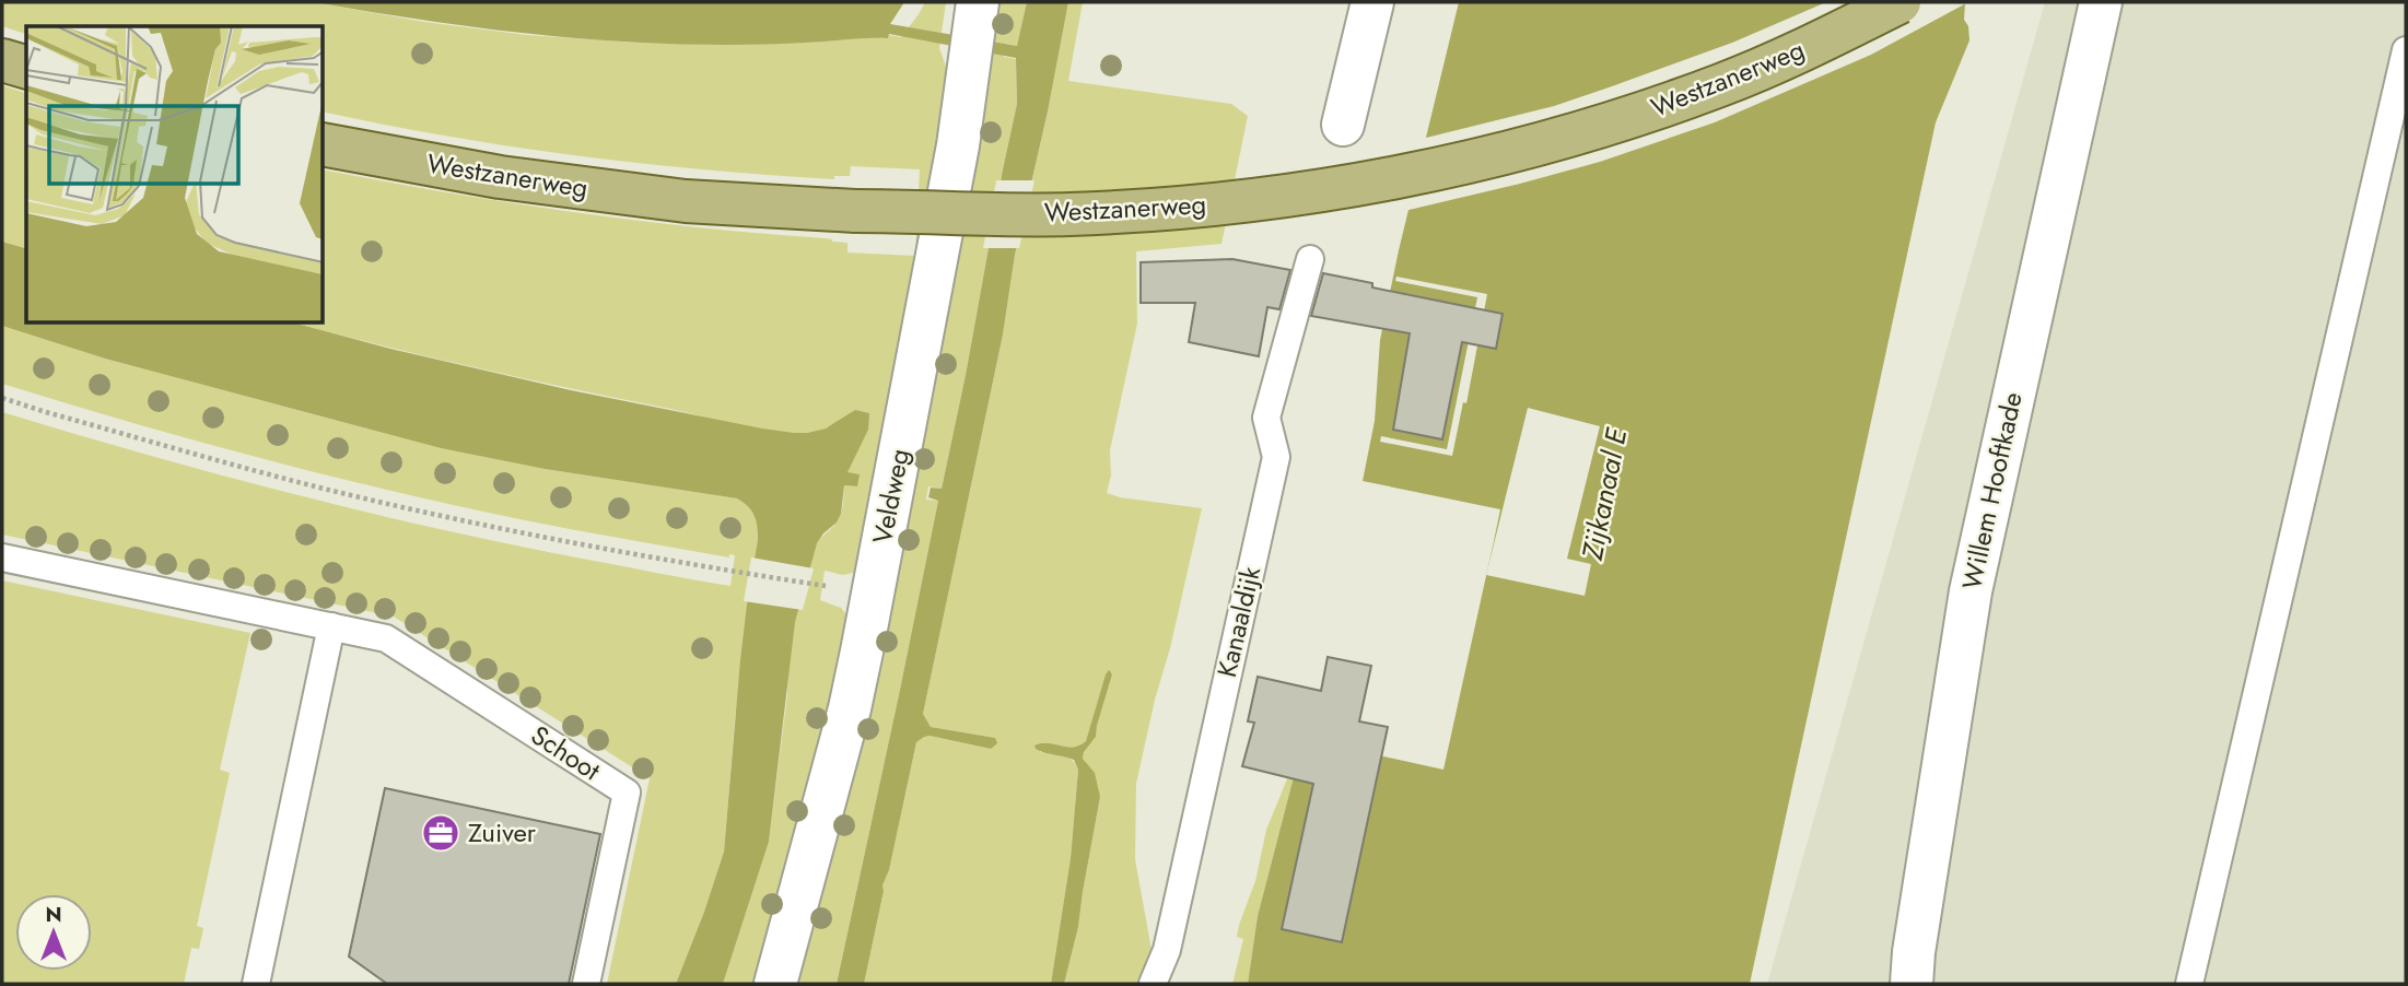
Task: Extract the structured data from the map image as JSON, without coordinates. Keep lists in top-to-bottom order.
{
  "streets": {
    "main road": ["Westzanerweg"],
    "street": ["Willem Hooftkade", "Veldweg"],
    "lane": ["Kanaaldijk", "Schoot"]
  },
  "water": ["Zijkanaal E"],
  "places": {
    "office": ["Zuiver"]
  },
  "north": "top"
}
